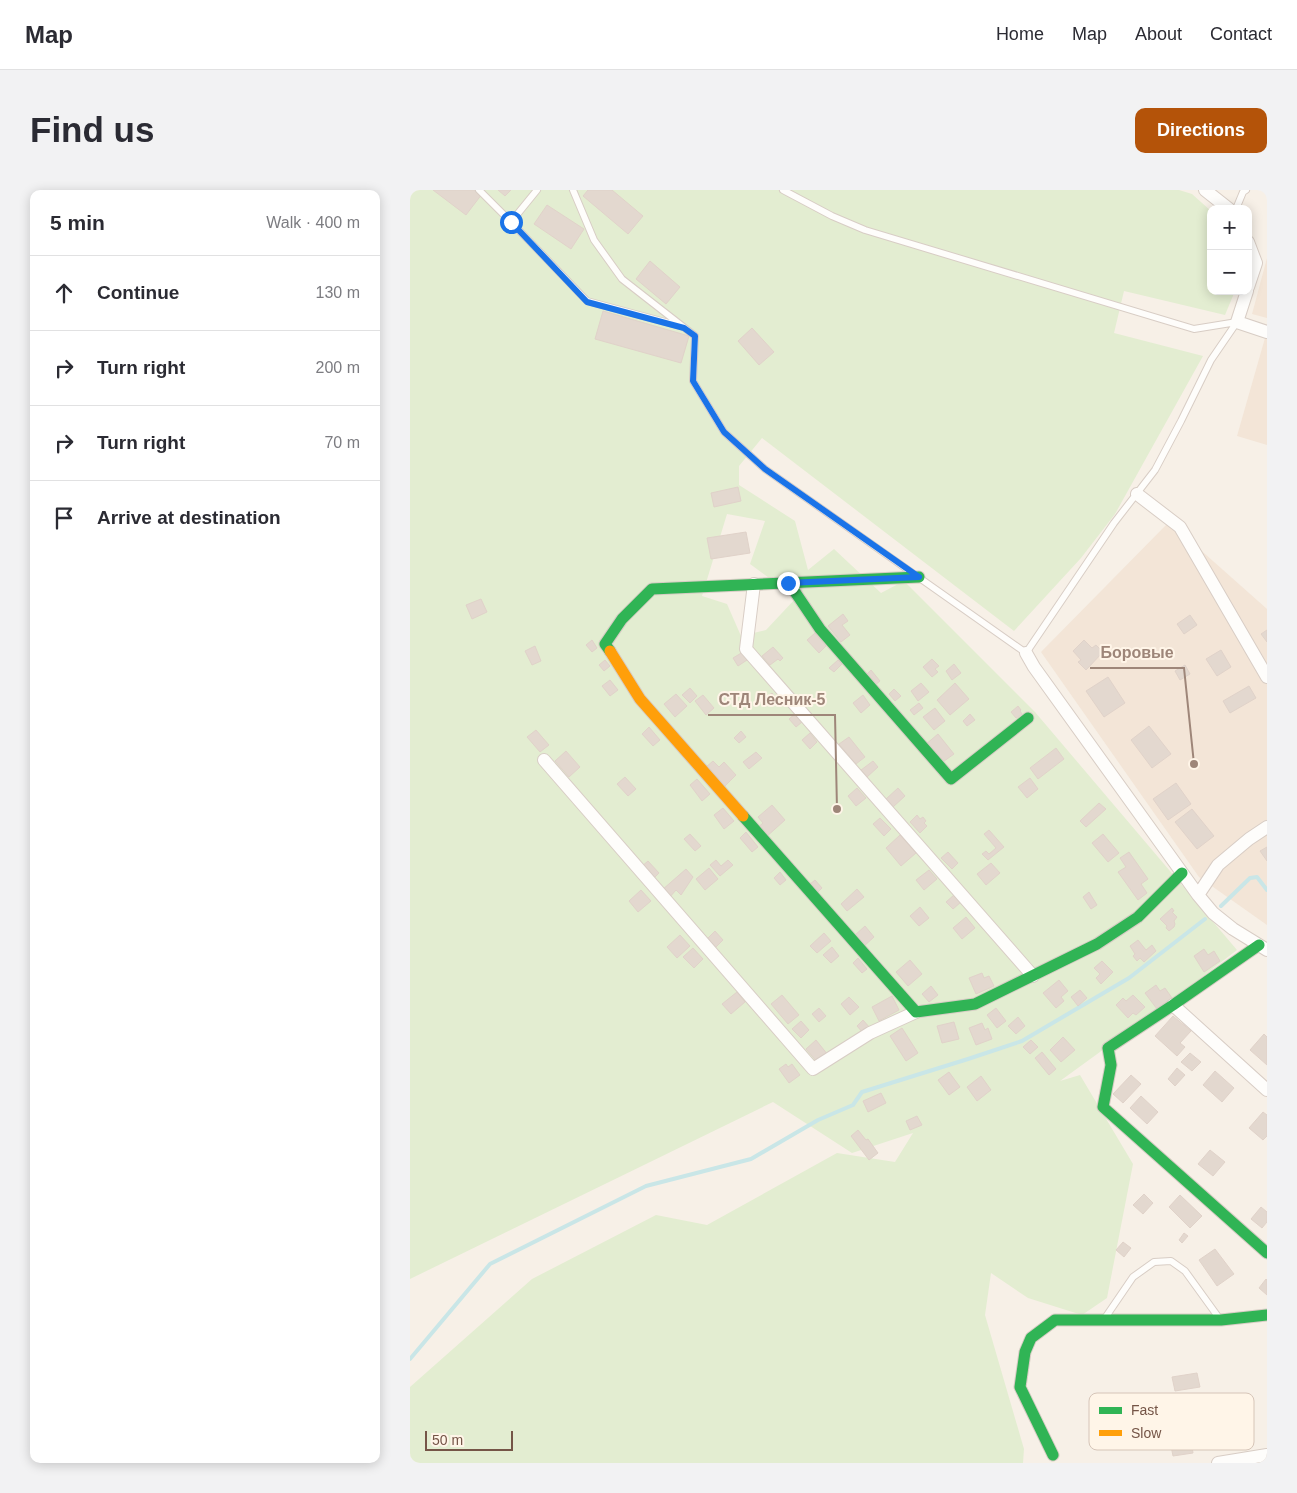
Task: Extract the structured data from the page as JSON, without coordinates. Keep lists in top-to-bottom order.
{
  "places": ["Боровые", "СТД Лесник-5"],
  "legend": ["Fast", "Slow"],
  "scale_bar": "50 m",
  "page": {
    "header": "Map",
    "nav": [
      "Home",
      "Map",
      "About",
      "Contact"
    ],
    "buttons": "Directions",
    "title": "Find us",
    "heading": ["5 min", "Walk · 400 m"],
    "map_buttons": ["+", "−"],
    "list": [
      ["Continue", "130 m"],
      ["Turn right", "200 m"],
      ["Turn right", "70 m"],
      "Arrive at destination"
    ],
    "scale": "50 m"
  }
}
